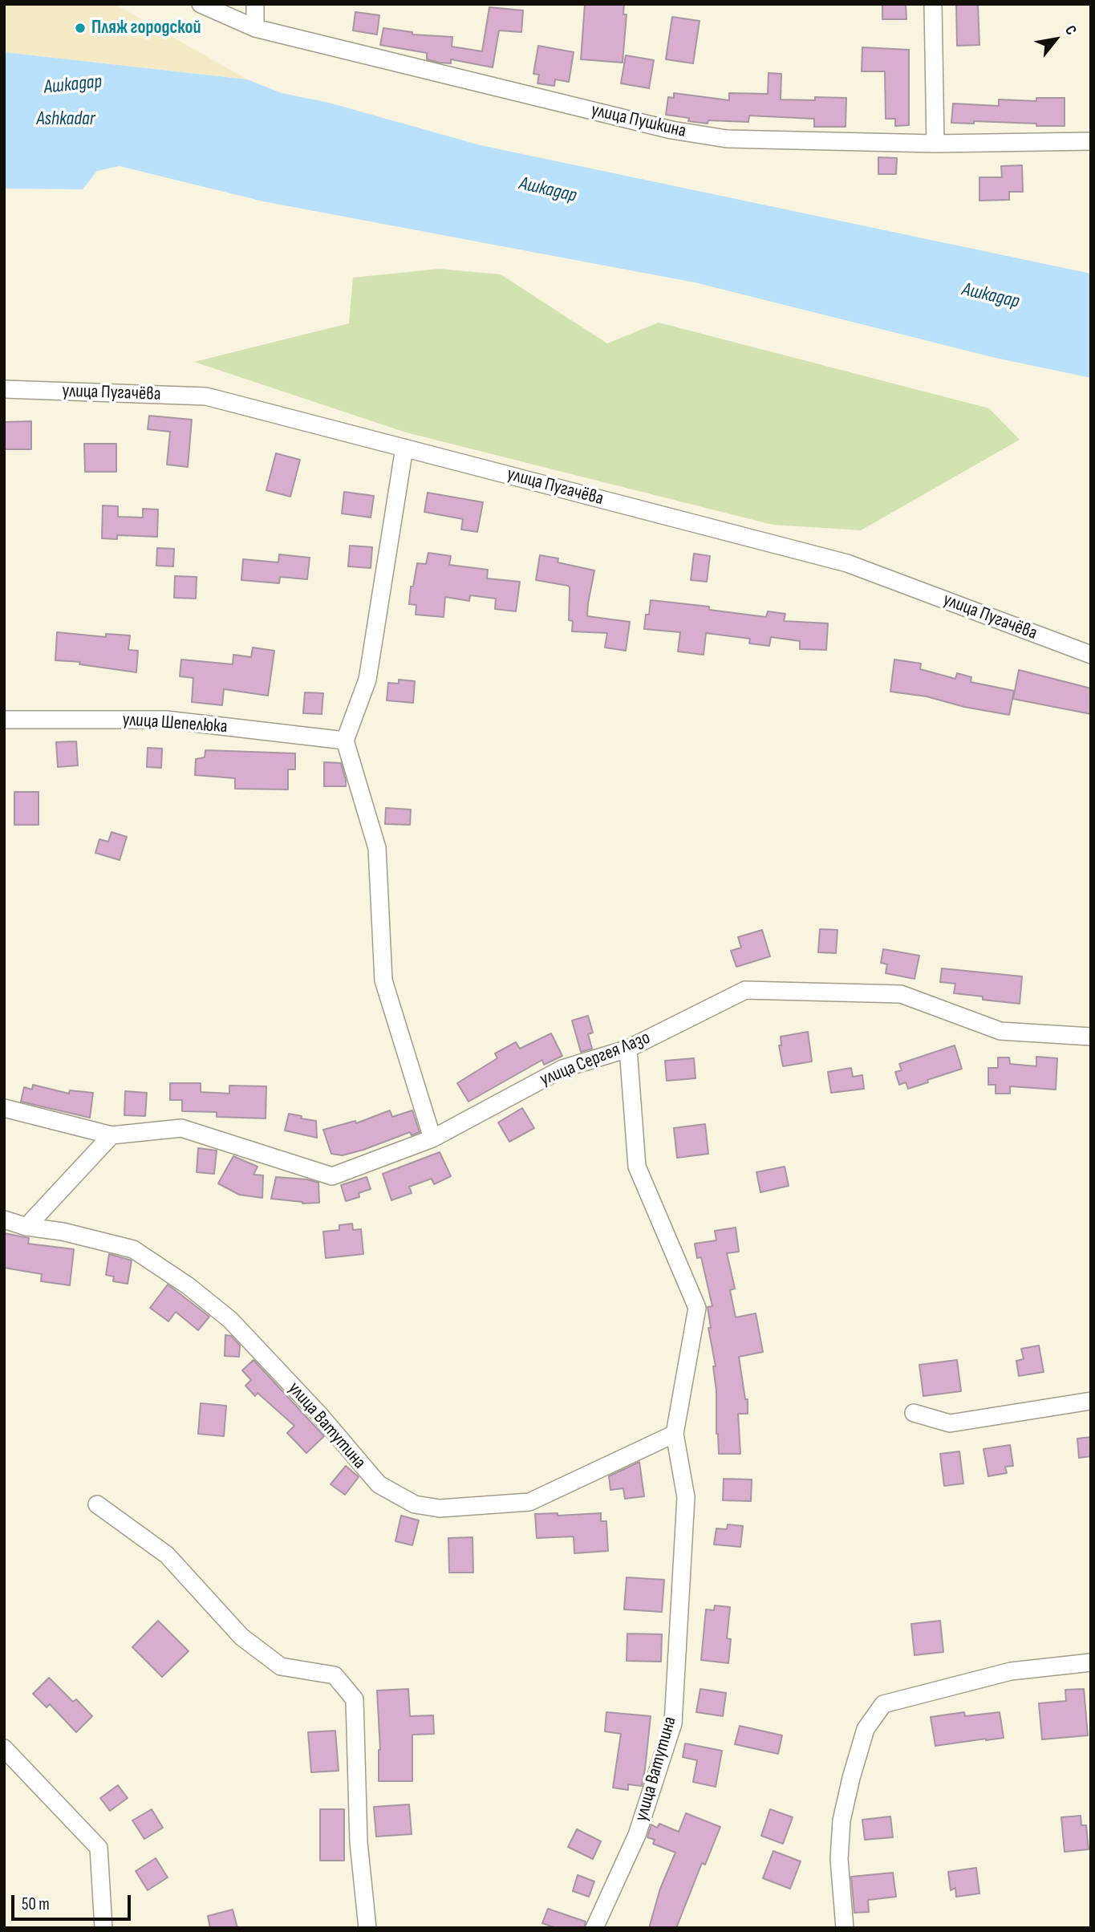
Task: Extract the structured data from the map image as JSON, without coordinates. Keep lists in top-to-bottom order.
{
  "streets": {
    "street": [
      "улица Пушкина",
      "улица Пугачёва",
      "улица Шепелюка",
      "улица Сергея Лазо",
      "улица Ватутина"
    ]
  },
  "crossings": [
    ["улица Сергея Лазо", "улица Ватутина"]
  ],
  "water": ["Ашкадар", "Ashkadar"],
  "places": ["Пляж городской"],
  "scale_bar": "50 m",
  "north": "top right"
}
